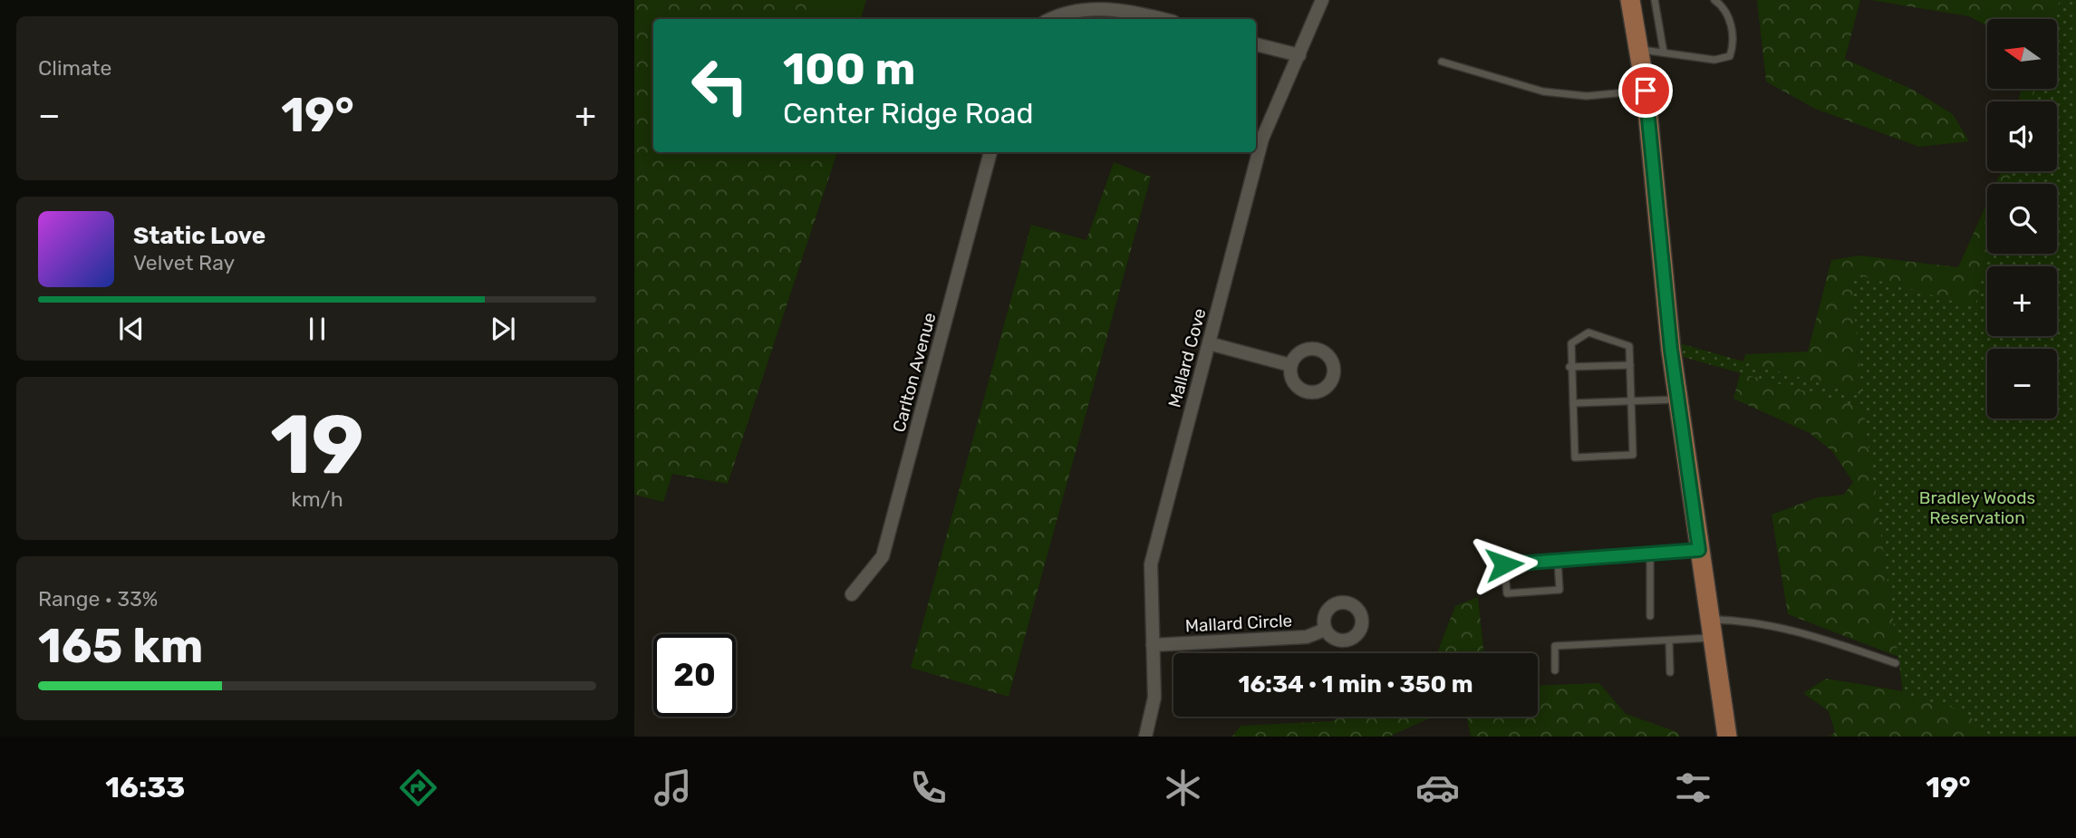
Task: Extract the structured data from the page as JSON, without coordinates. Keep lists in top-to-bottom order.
{
  "streets": {
    "street": ["Mallard Cove", "Carlton Avenue", "Mallard Circle"]
  },
  "crossings": [
    ["Mallard Cove", "Mallard Circle"]
  ],
  "parks": ["Bradley Woods Reservation"],
  "north": "left",
  "page": {
    "tile": [
      "Climate",
      ["19", "km/h"],
      ["Range · 33%", "165 km"]
    ],
    "map_buttons": ["+", "−"],
    "turn": ["100 m", "Center Ridge Road"],
    "heat": ["−", "19°", "+"],
    "song": ["Static Love", "Velvet Ray"],
    "limit": "20",
    "trip": "16:34 · 1 min · 350 m",
    "tabs": ["16:33", "19°"]
  }
}
